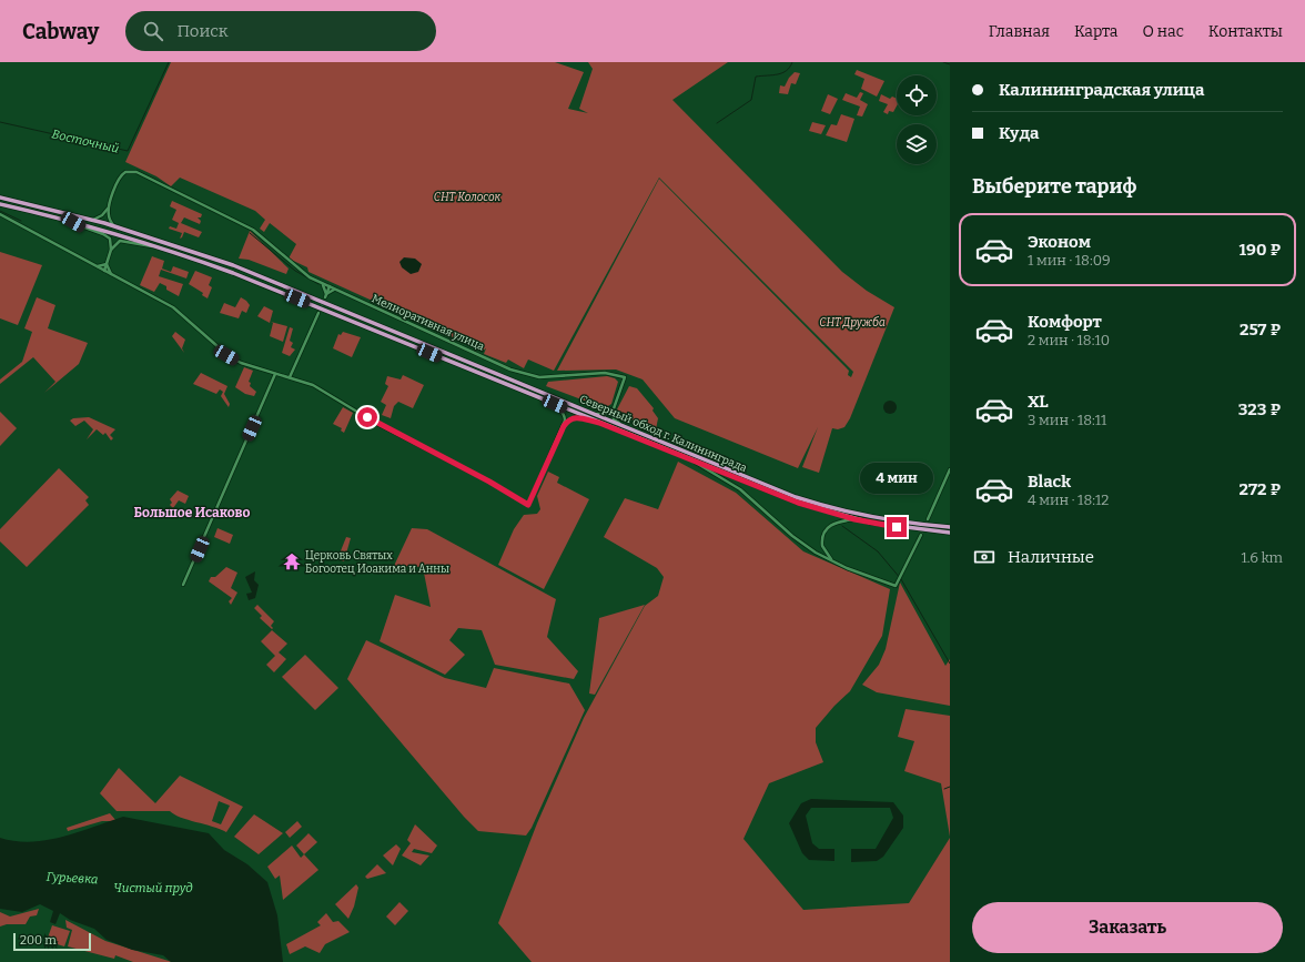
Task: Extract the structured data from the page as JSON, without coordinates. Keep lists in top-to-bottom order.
{
  "streets": {
    "highway": ["Северный обход г. Калининграда"],
    "street": ["Мелиоративная улица"]
  },
  "districts": ["Большое Исаково"],
  "water": ["Восточный", "Гурьевка", "Чистый пруд"],
  "parks": ["СНТ Колосок", "СНТ Дружба"],
  "places": {
    "temple": ["Церковь Святых Богоотец Иоакима и Анны"]
  },
  "scale_bar": "200 m",
  "page": {
    "header": "Cabway",
    "search": "Поиск",
    "nav": [
      "Главная",
      "Карта",
      "О нас",
      "Контакты"
    ],
    "banner": ["Калининградская улица", "Куда"],
    "heading": "Выберите тариф",
    "list": [
      {
        "name": "Эконом",
        "note": "1 мин · 18:09",
        "value": "190 ₽"
      },
      {
        "name": "Комфорт",
        "note": "2 мин · 18:10",
        "value": "257 ₽"
      },
      {
        "name": "XL",
        "note": "3 мин · 18:11",
        "value": "323 ₽"
      },
      {
        "name": "Black",
        "note": "4 мин · 18:12",
        "value": "272 ₽"
      }
    ],
    "bubble": "4 мин",
    "pay": ["Наличные", "1.6 km"],
    "buttons": "Заказать",
    "scale": "200 m"
  }
}
